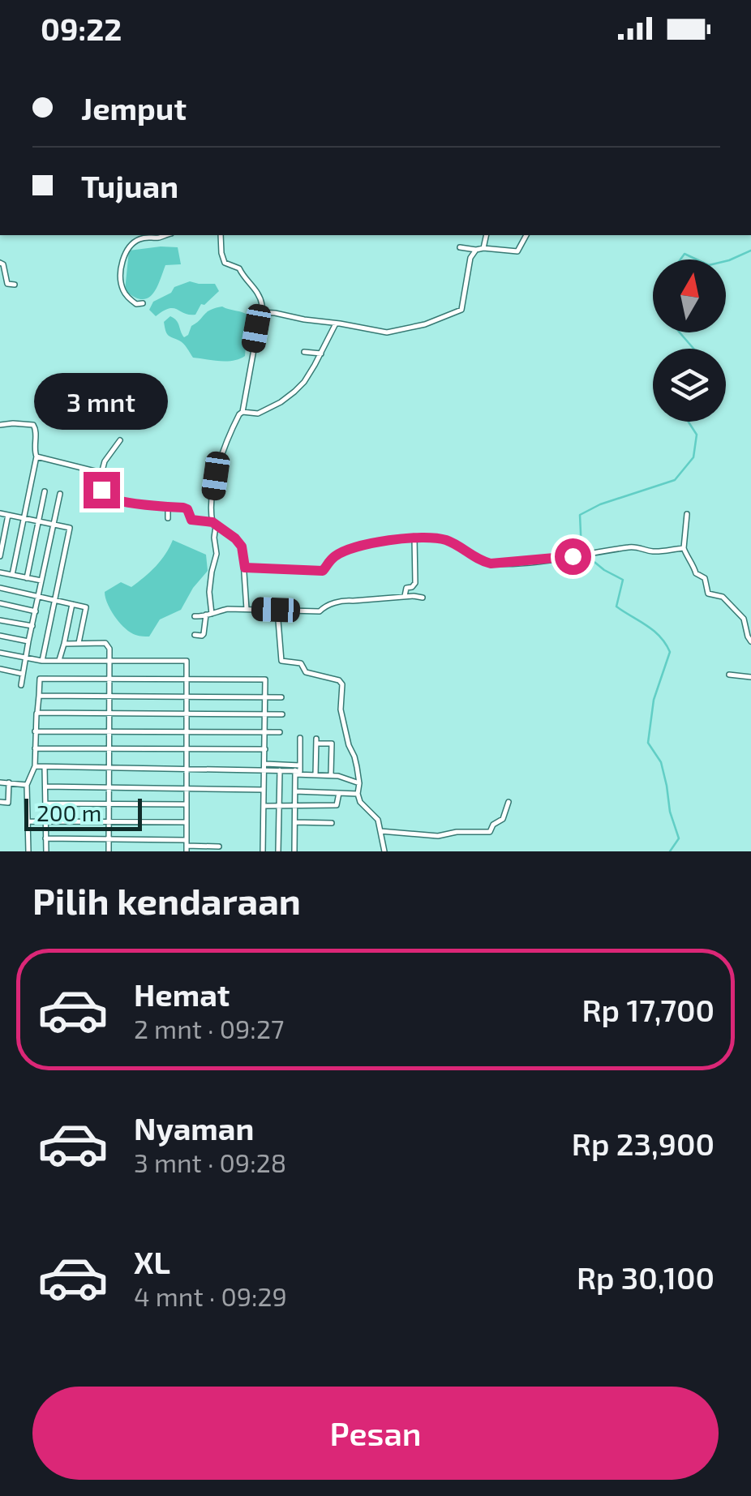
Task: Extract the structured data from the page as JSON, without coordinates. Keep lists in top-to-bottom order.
{
  "scale_bar": "200 m",
  "north": "top",
  "page": {
    "status": "09:22",
    "banner": ["Jemput", "Tujuan"],
    "bubble": "3 mnt",
    "scale": "200 m",
    "heading": "Pilih kendaraan",
    "list": [
      {
        "name": "Hemat",
        "note": "2 mnt · 09:27",
        "value": "Rp 17,700"
      },
      {
        "name": "Nyaman",
        "note": "3 mnt · 09:28",
        "value": "Rp 23,900"
      },
      {
        "name": "XL",
        "note": "4 mnt · 09:29",
        "value": "Rp 30,100"
      }
    ],
    "buttons": "Pesan"
  }
}
